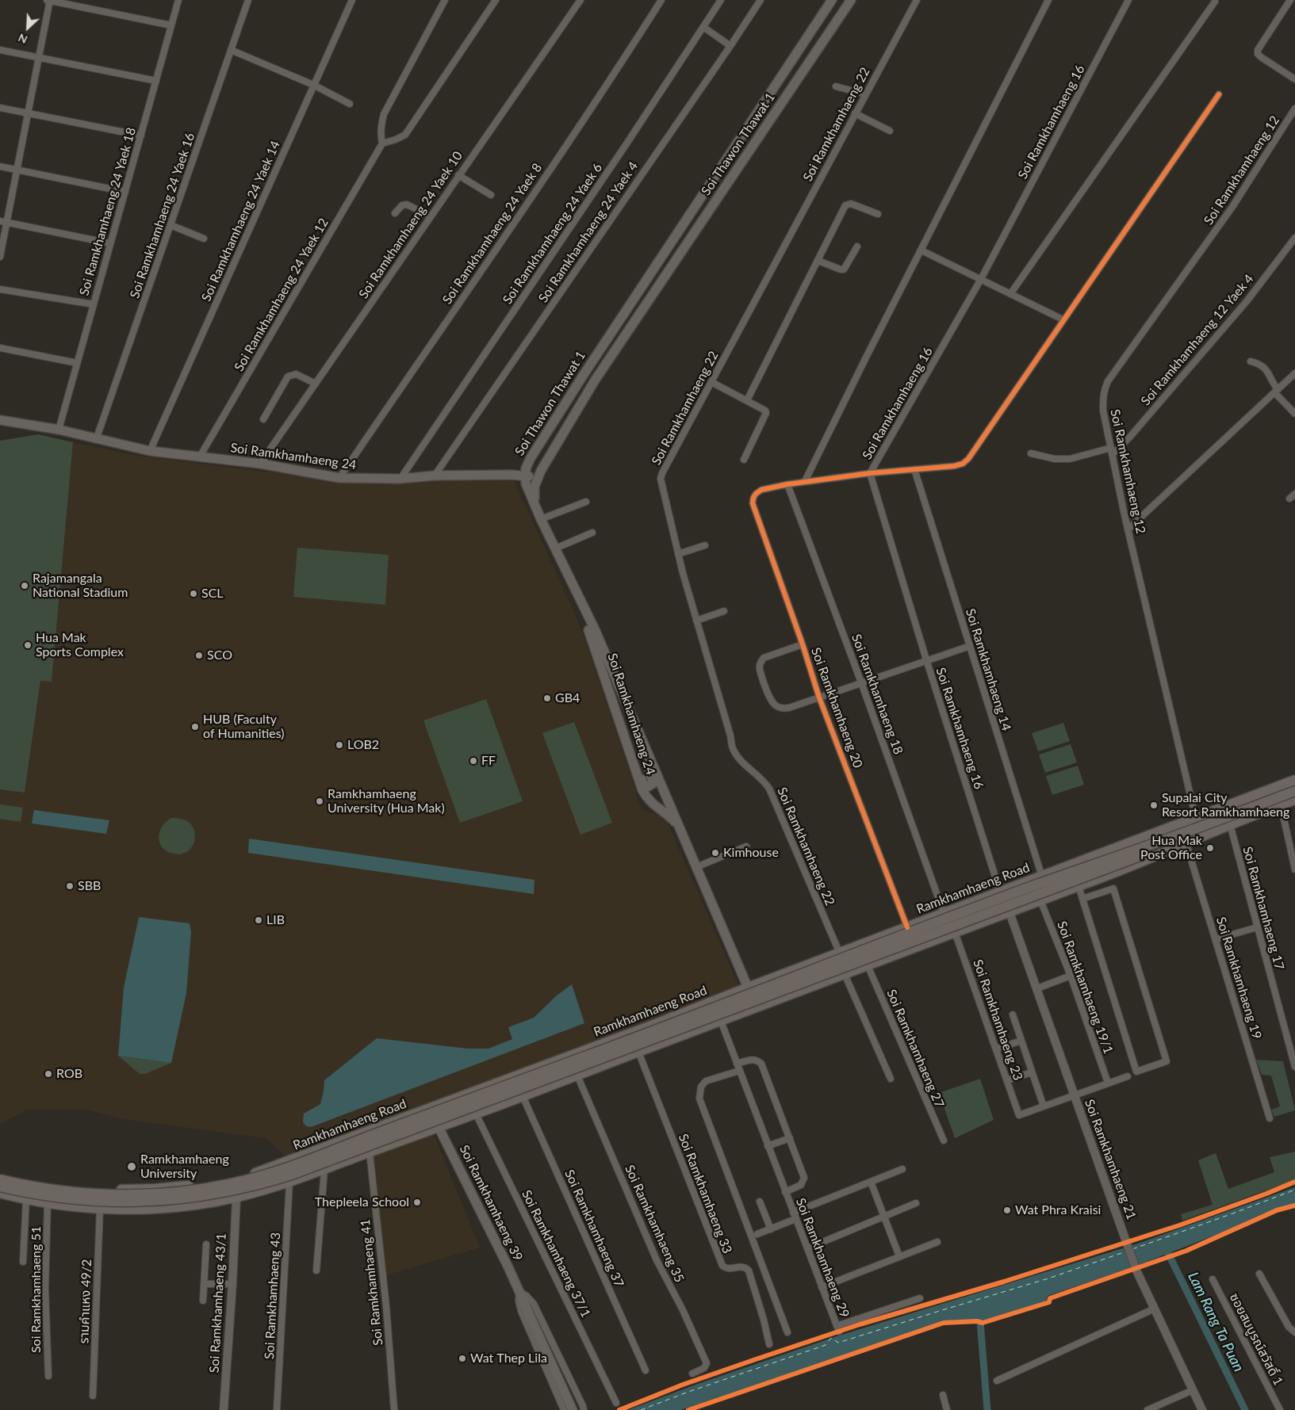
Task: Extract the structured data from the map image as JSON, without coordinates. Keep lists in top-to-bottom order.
{
  "streets": {
    "main road": [
      "Soi Thawon Thawat 1",
      "Soi Ramkhamhaeng 24",
      "Ramkhamhaeng Road",
      "Soi Ramkhamhaeng 39"
    ],
    "street": [
      "Soi Ramkhamhaeng 16",
      "Soi Ramkhamhaeng 22",
      "Soi Ramkhamhaeng 12",
      "Soi Ramkhamhaeng 24 Yaek 18",
      "Soi Ramkhamhaeng 24 Yaek 16",
      "Soi Ramkhamhaeng 24 Yaek 14",
      "Soi Ramkhamhaeng 24 Yaek 10",
      "Soi Ramkhamhaeng 24 Yaek 4",
      "Soi Ramkhamhaeng 24 Yaek 8",
      "Soi Ramkhamhaeng 24 Yaek 6",
      "Soi Ramkhamhaeng 24 Yaek 12",
      "Soi Ramkhamhaeng 12 Yaek 4",
      "Soi Ramkhamhaeng 14",
      "Soi Ramkhamhaeng 18",
      "Soi Ramkhamhaeng 20",
      "Soi Ramkhamhaeng 17",
      "Soi Ramkhamhaeng 19",
      "Soi Ramkhamhaeng 19/1",
      "Soi Ramkhamhaeng 23",
      "Soi Ramkhamhaeng 27",
      "Soi Ramkhamhaeng 21",
      "Soi Ramkhamhaeng 33",
      "Soi Ramkhamhaeng 35",
      "Soi Ramkhamhaeng 37",
      "Soi Ramkhamhaeng 37/1",
      "Soi Ramkhamhaeng 29",
      "Soi Ramkhamhaeng 41",
      "Soi Ramkhamhaeng 51",
      "Soi Ramkhamhaeng 43",
      "รามคำแหง 49/2",
      "Soi Ramkhamhaeng 43/1",
      "ซอยสมบูรณ์สวัสดิ์ 1"
    ]
  },
  "crossings": [
    ["Soi Ramkhamhaeng 16", "Ramkhamhaeng Road"],
    ["Soi Ramkhamhaeng 22", "Ramkhamhaeng Road"],
    ["Soi Thawon Thawat 1", "Soi Ramkhamhaeng 24"],
    ["Soi Ramkhamhaeng 12", "Soi Ramkhamhaeng 12 Yaek 4"],
    ["Soi Ramkhamhaeng 12", "Ramkhamhaeng Road"],
    ["Soi Ramkhamhaeng 24 Yaek 18", "Soi Ramkhamhaeng 24"],
    ["Soi Ramkhamhaeng 24 Yaek 16", "Soi Ramkhamhaeng 24"],
    ["Soi Ramkhamhaeng 24 Yaek 14", "Soi Ramkhamhaeng 24"],
    ["Soi Ramkhamhaeng 24 Yaek 10", "Soi Ramkhamhaeng 24"],
    ["Soi Ramkhamhaeng 24 Yaek 4", "Soi Ramkhamhaeng 24"],
    ["Soi Ramkhamhaeng 24 Yaek 8", "Soi Ramkhamhaeng 24"],
    ["Soi Ramkhamhaeng 24 Yaek 6", "Soi Ramkhamhaeng 24"],
    ["Soi Ramkhamhaeng 24 Yaek 12", "Soi Ramkhamhaeng 24"],
    ["Soi Ramkhamhaeng 24", "Ramkhamhaeng Road"],
    ["Soi Ramkhamhaeng 14", "Ramkhamhaeng Road"],
    ["Soi Ramkhamhaeng 18", "Soi Ramkhamhaeng 20"],
    ["Soi Ramkhamhaeng 18", "Ramkhamhaeng Road"],
    ["Soi Ramkhamhaeng 20", "Ramkhamhaeng Road"],
    ["Ramkhamhaeng Road", "Soi Ramkhamhaeng 17"],
    ["Ramkhamhaeng Road", "Soi Ramkhamhaeng 19"],
    ["Ramkhamhaeng Road", "Soi Ramkhamhaeng 19/1"],
    ["Ramkhamhaeng Road", "Soi Ramkhamhaeng 23"],
    ["Ramkhamhaeng Road", "Soi Ramkhamhaeng 27"],
    ["Ramkhamhaeng Road", "Soi Ramkhamhaeng 21"],
    ["Ramkhamhaeng Road", "Soi Ramkhamhaeng 33"],
    ["Ramkhamhaeng Road", "Soi Ramkhamhaeng 39"],
    ["Ramkhamhaeng Road", "Soi Ramkhamhaeng 35"],
    ["Ramkhamhaeng Road", "Soi Ramkhamhaeng 37"],
    ["Ramkhamhaeng Road", "Soi Ramkhamhaeng 37/1"],
    ["Ramkhamhaeng Road", "Soi Ramkhamhaeng 29"],
    ["Ramkhamhaeng Road", "Soi Ramkhamhaeng 41"],
    ["Ramkhamhaeng Road", "Soi Ramkhamhaeng 51"],
    ["Ramkhamhaeng Road", "Soi Ramkhamhaeng 43"],
    ["Ramkhamhaeng Road", "รามคำแหง 49/2"],
    ["Ramkhamhaeng Road", "Soi Ramkhamhaeng 43/1"]
  ],
  "water": ["Lam Rang Ta Puan"],
  "places": [
    "Rajamangala National Stadium",
    "SCL",
    "Hua Mak Sports Complex",
    "SCO",
    "GB4",
    "HUB (Faculty of Humanities)",
    "LOB2",
    "FF",
    "Ramkhamhaeng University (Hua Mak)",
    "Supalai City Resort Ramkhamhaeng",
    "Hua Mak Post Office",
    "Kimhouse",
    "SBB",
    "LIB",
    "ROB",
    "Ramkhamhaeng University",
    "Thepleela School",
    "Wat Phra Kraisi",
    "Wat Thep Lila"
  ],
  "north": "bottom left"
}
